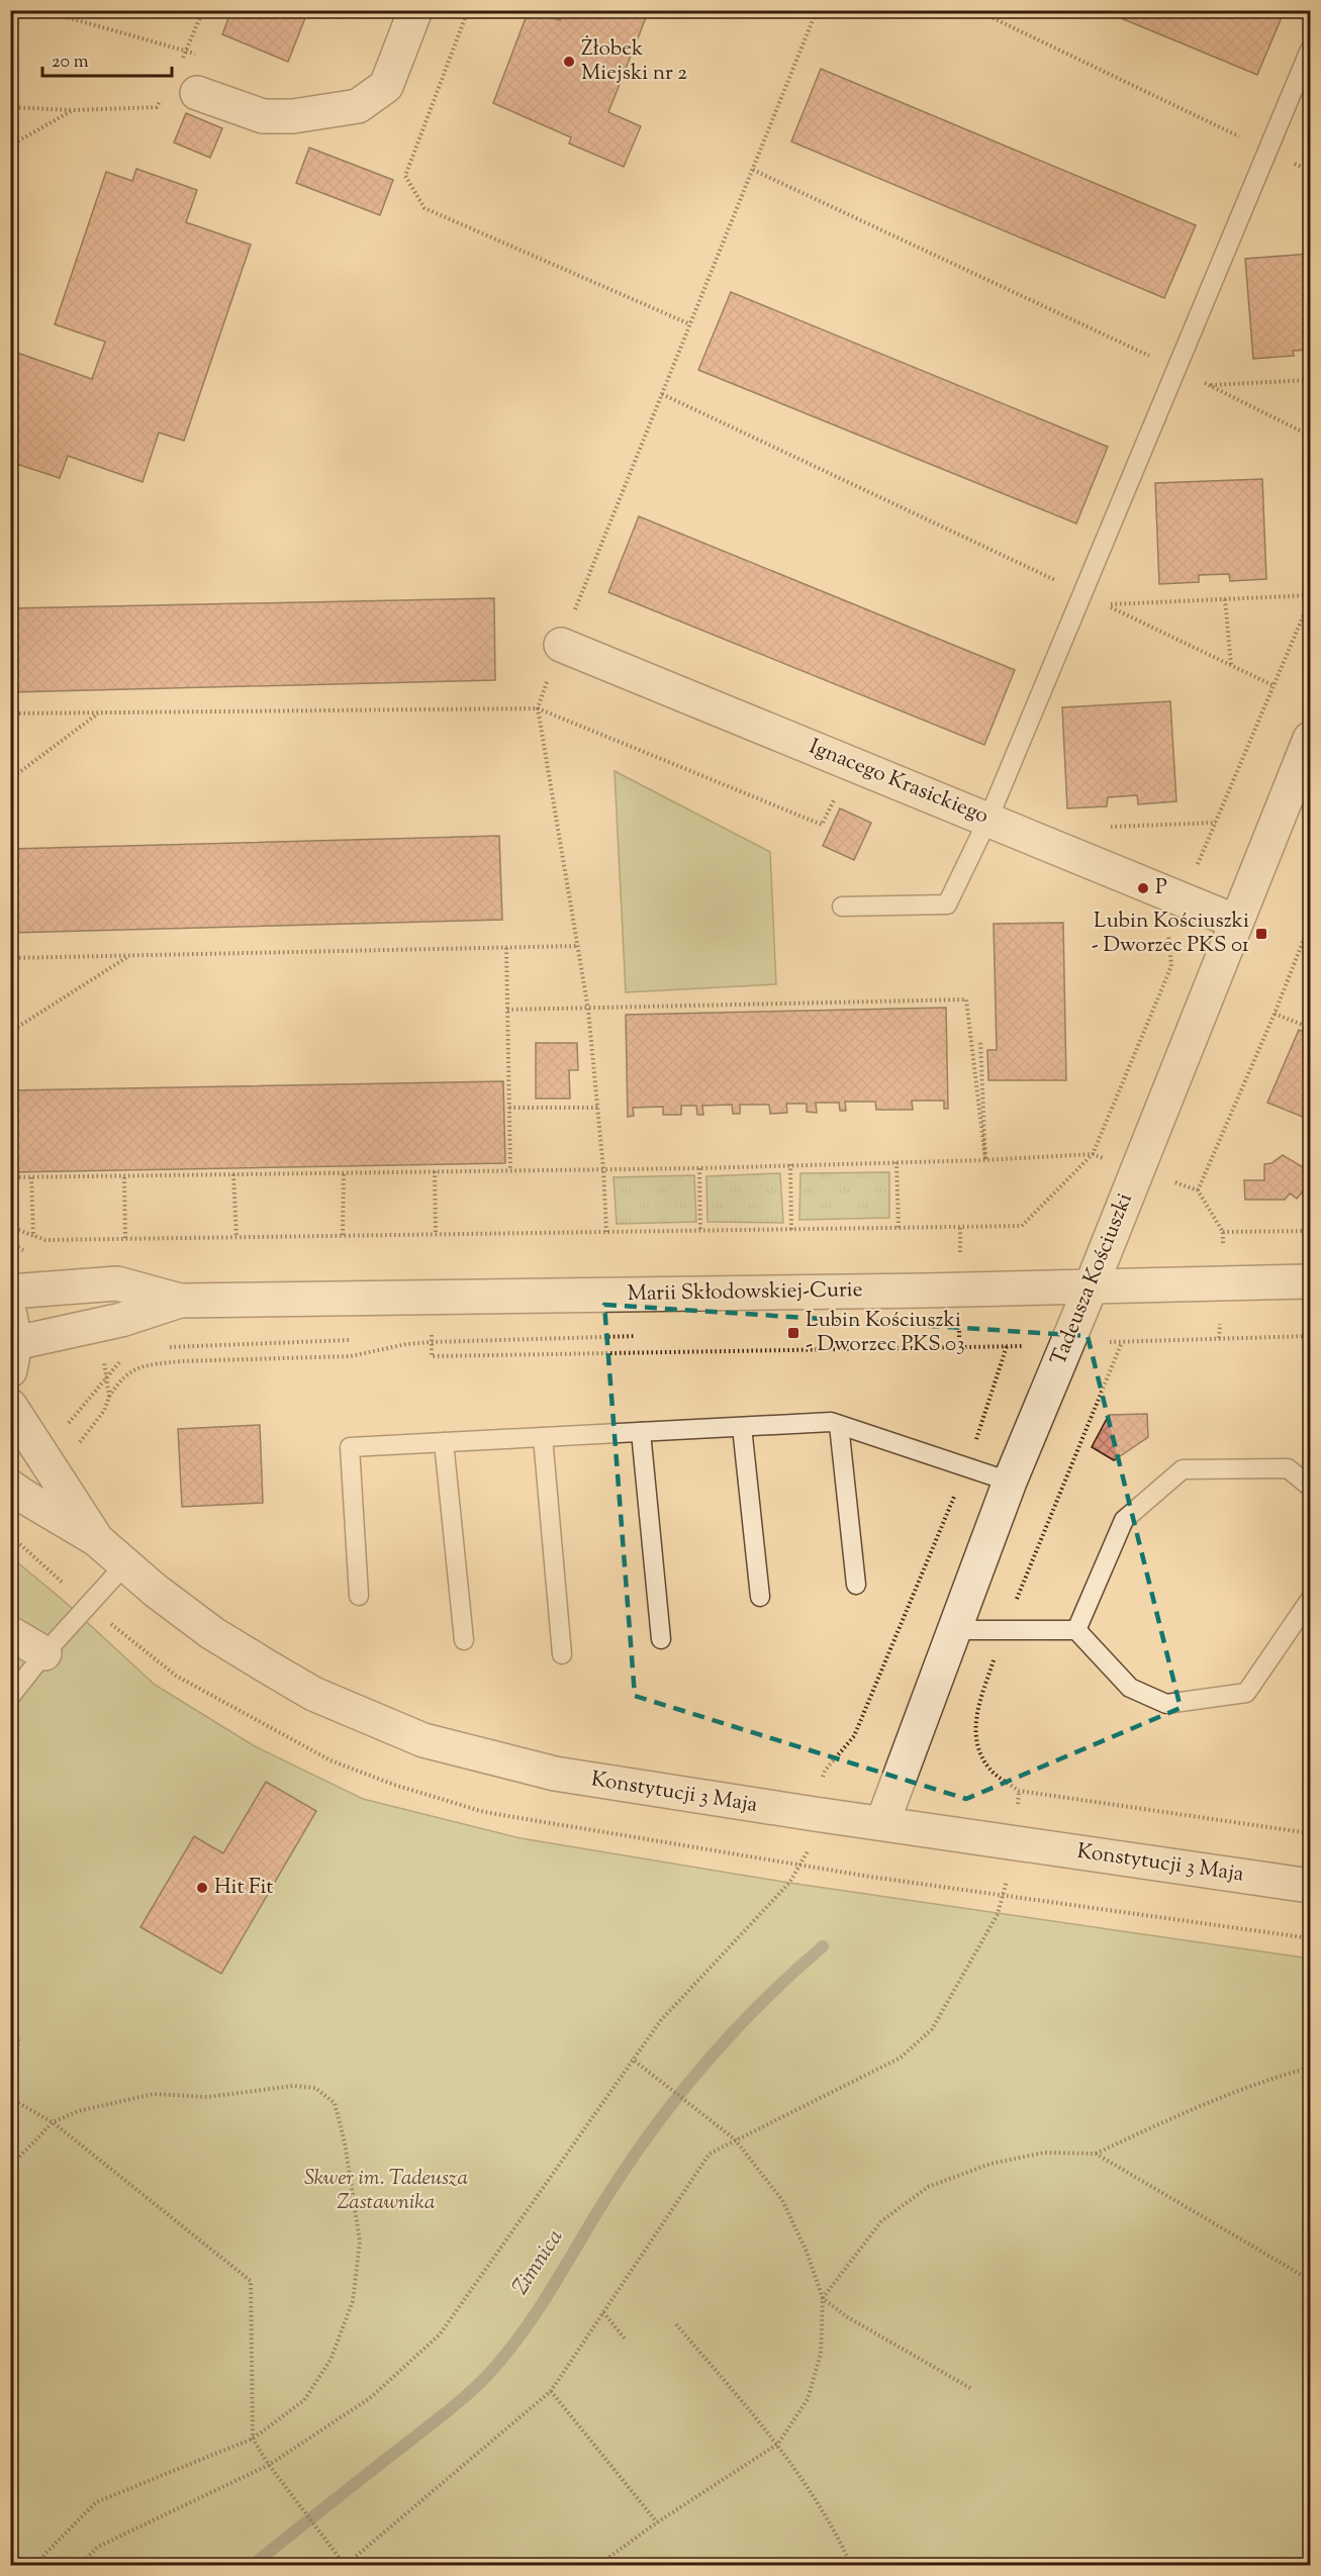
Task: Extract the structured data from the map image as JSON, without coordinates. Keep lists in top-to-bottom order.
{
  "streets": {
    "street": [
      "Ignacego Krasickiego",
      "Tadeusza Kościuszki",
      "Marii Skłodowskiej-Curie",
      "Konstytucji 3 Maja"
    ]
  },
  "crossings": [
    ["Ignacego Krasickiego", "Tadeusza Kościuszki"],
    ["Tadeusza Kościuszki", "Marii Skłodowskiej-Curie"],
    ["Tadeusza Kościuszki", "Konstytucji 3 Maja"]
  ],
  "water": ["Zimnica"],
  "parks": ["Skwer im. Tadeusza Zastawnika"],
  "places": {
    "other": ["Żłobek Miejski nr 2", "P", "Hit Fit"],
    "transit": ["Lubin Kościuszki - Dworzec PKS 01", "Lubin Kościuszki - Dworzec PKS 03"]
  },
  "scale_bar": "20 m"
}
